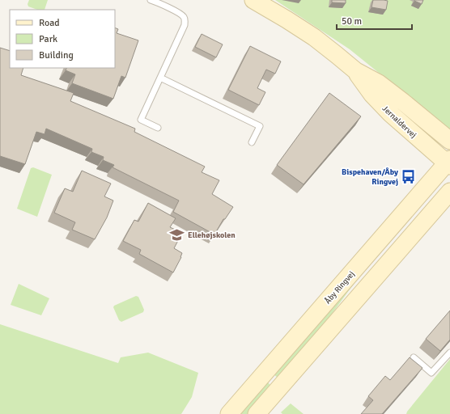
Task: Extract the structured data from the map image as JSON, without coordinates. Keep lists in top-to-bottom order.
{
  "streets": {
    "main road": ["Jernaldervej", "Åby Ringvej"]
  },
  "crossings": [
    ["Jernaldervej", "Åby Ringvej"]
  ],
  "places": {
    "bus stop": ["Bispehaven/Åby Ringvej"],
    "school or university": ["Ellehøjskolen"]
  },
  "legend": ["Road", "Park", "Building"],
  "scale_bar": "50 m"
}
